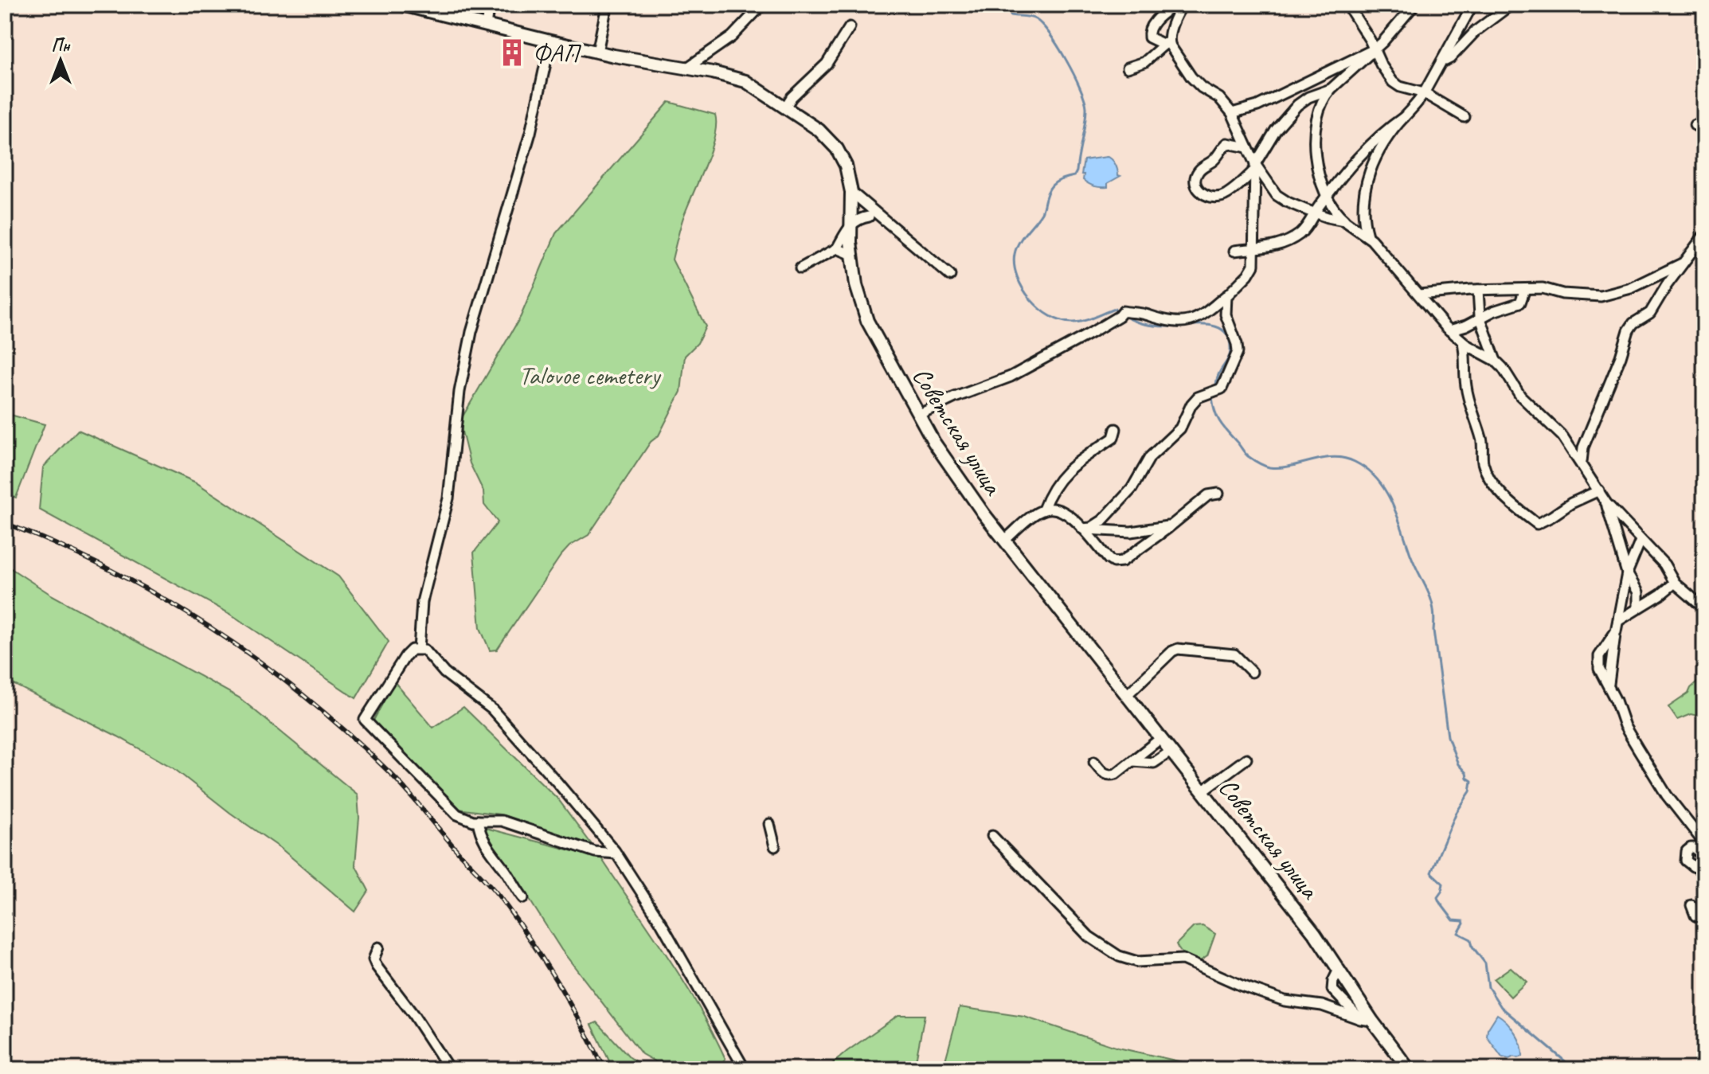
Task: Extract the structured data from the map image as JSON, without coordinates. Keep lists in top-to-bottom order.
{
  "streets": {
    "main road": ["Советская улица"]
  },
  "parks": ["Talovoe cemetery"],
  "places": {
    "building": ["ФАП"]
  },
  "north": "top"
}
